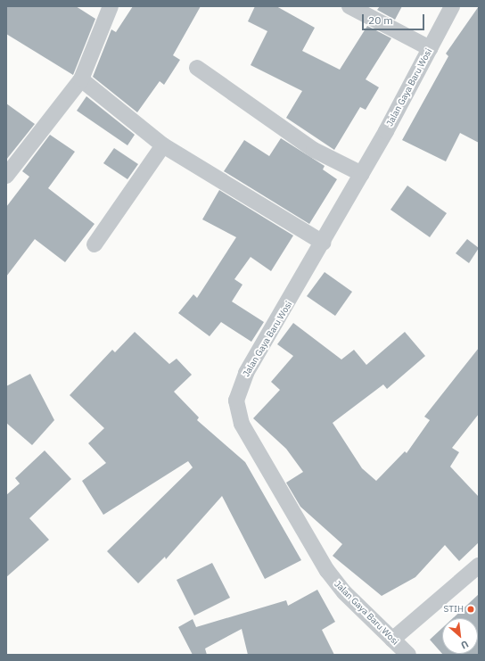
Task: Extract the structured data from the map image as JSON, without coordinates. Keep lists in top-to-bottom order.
{
  "streets": {
    "street": ["Jalan Gaya Baru Wosi"]
  },
  "places": ["STIH"],
  "scale_bar": "20 m",
  "north": "bottom right"
}
